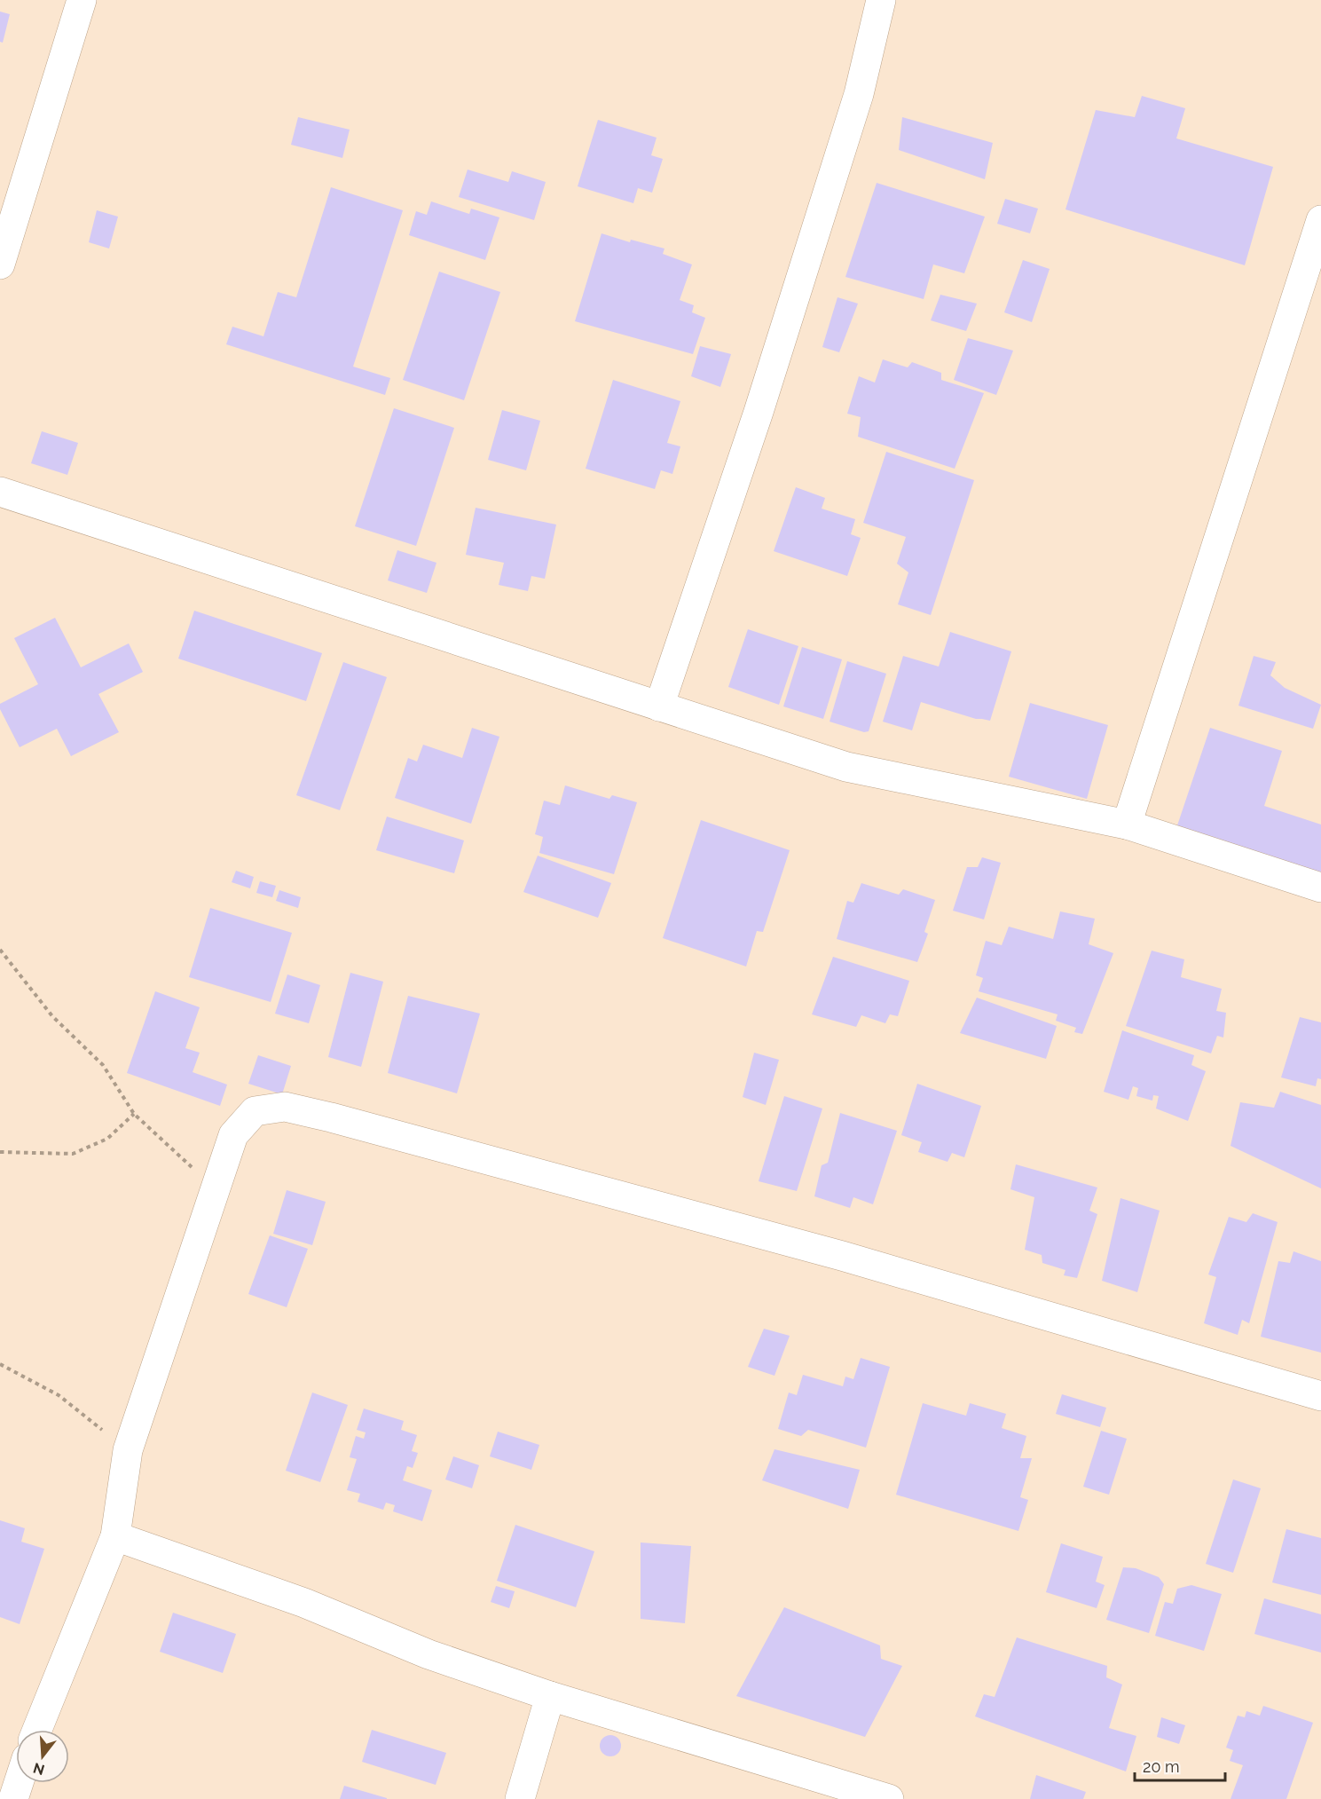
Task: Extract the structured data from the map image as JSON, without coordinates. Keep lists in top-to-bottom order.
{
  "scale_bar": "20 m",
  "north": "bottom"
}
